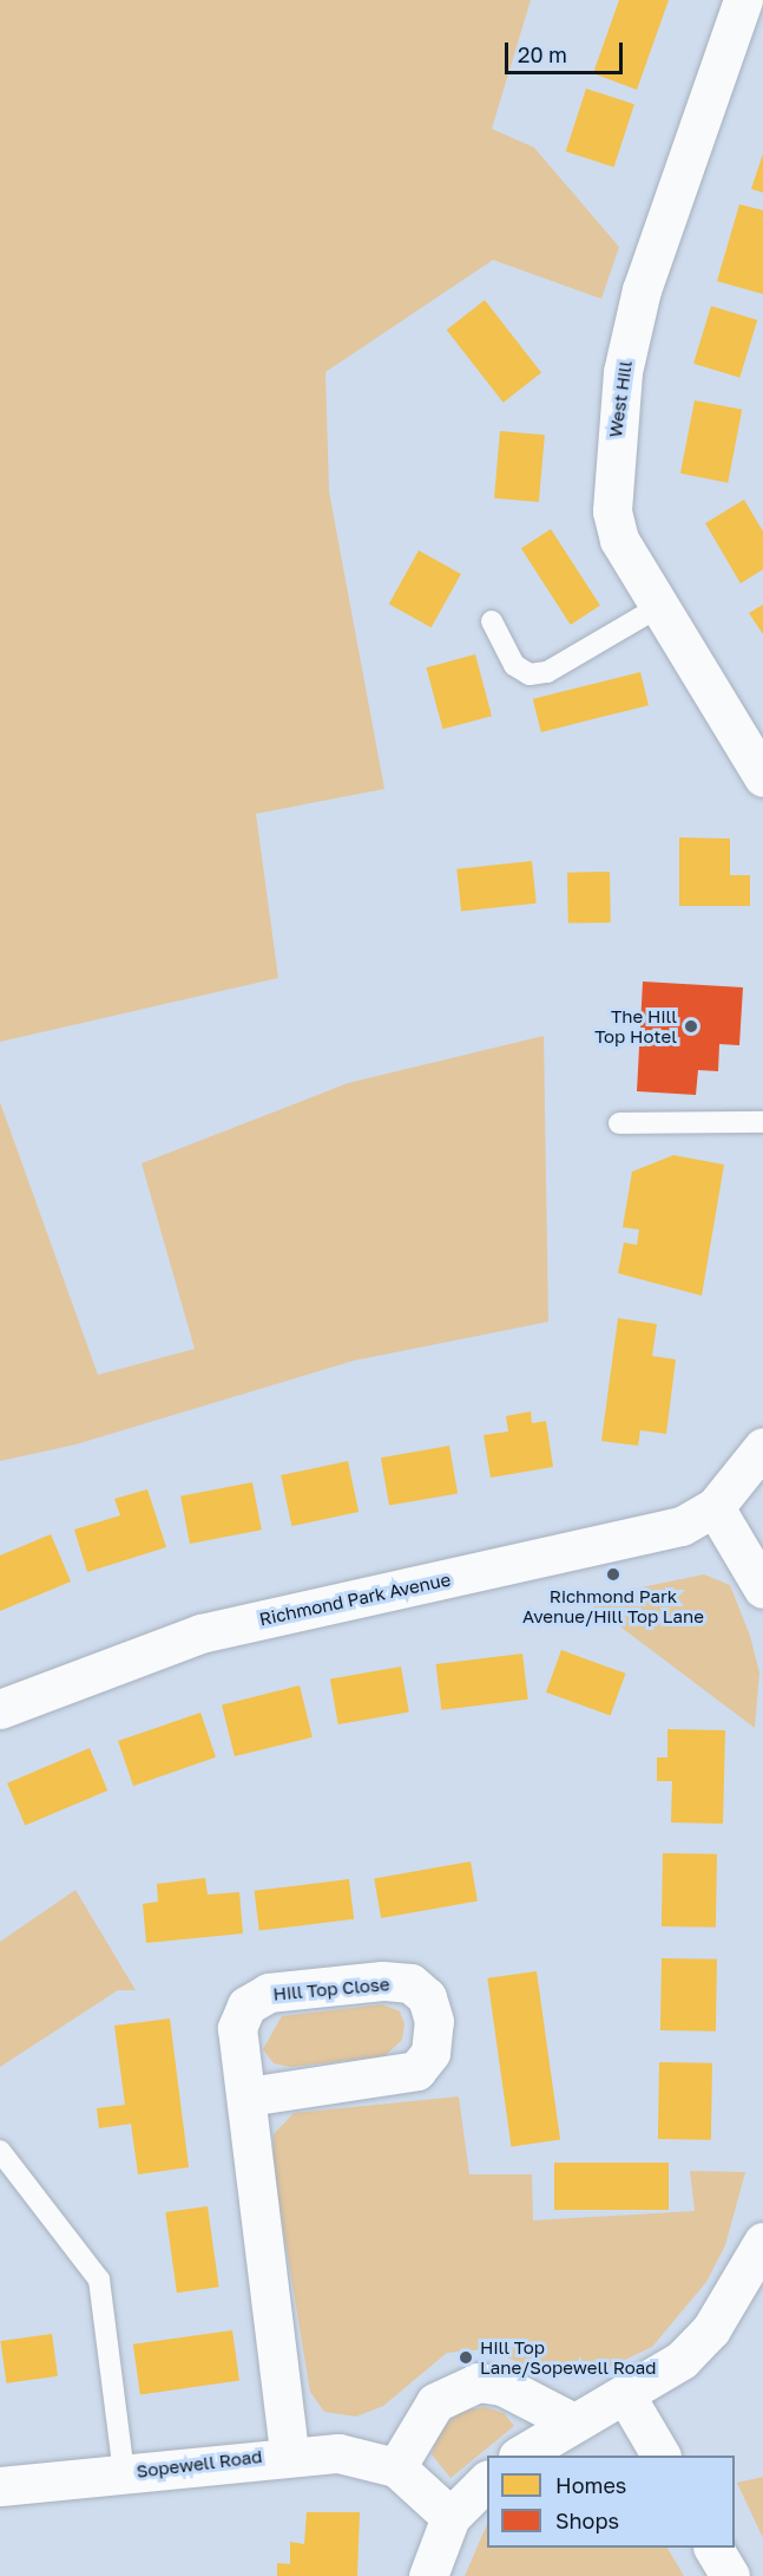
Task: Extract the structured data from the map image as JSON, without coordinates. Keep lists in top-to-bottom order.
{
  "streets": {
    "street": [
      "West Hill",
      "Richmond Park Avenue",
      "Hill Top Close",
      "Sopewell Road"
    ]
  },
  "crossings": [
    ["Hill Top Close", "Sopewell Road"]
  ],
  "places": ["The Hill Top Hotel", "Richmond Park Avenue/Hill Top Lane", "Hill Top Lane/Sopewell Road"],
  "legend": ["Homes", "Shops"],
  "scale_bar": "20 m"
}
